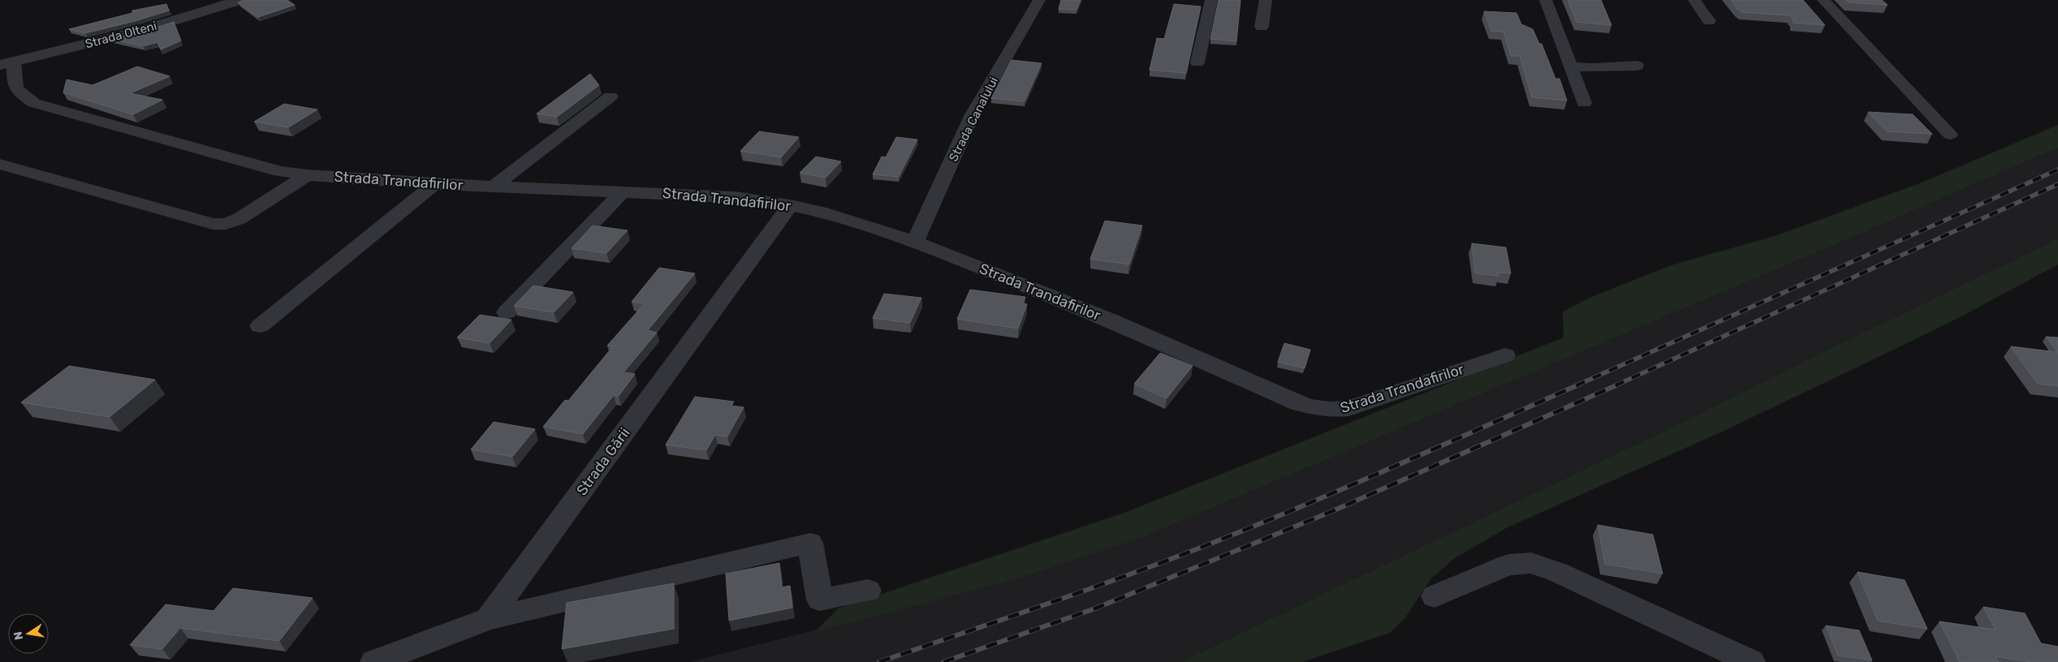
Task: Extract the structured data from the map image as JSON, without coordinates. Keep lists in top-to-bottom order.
{
  "streets": {
    "street": [
      "Strada Olteni",
      "Strada Canalului",
      "Strada Trandafirilor",
      "Strada Gării"
    ]
  },
  "crossings": [
    ["Strada Olteni", "Strada Trandafirilor"],
    ["Strada Canalului", "Strada Trandafirilor"],
    ["Strada Trandafirilor", "Strada Gării"]
  ],
  "north": "left"
}
